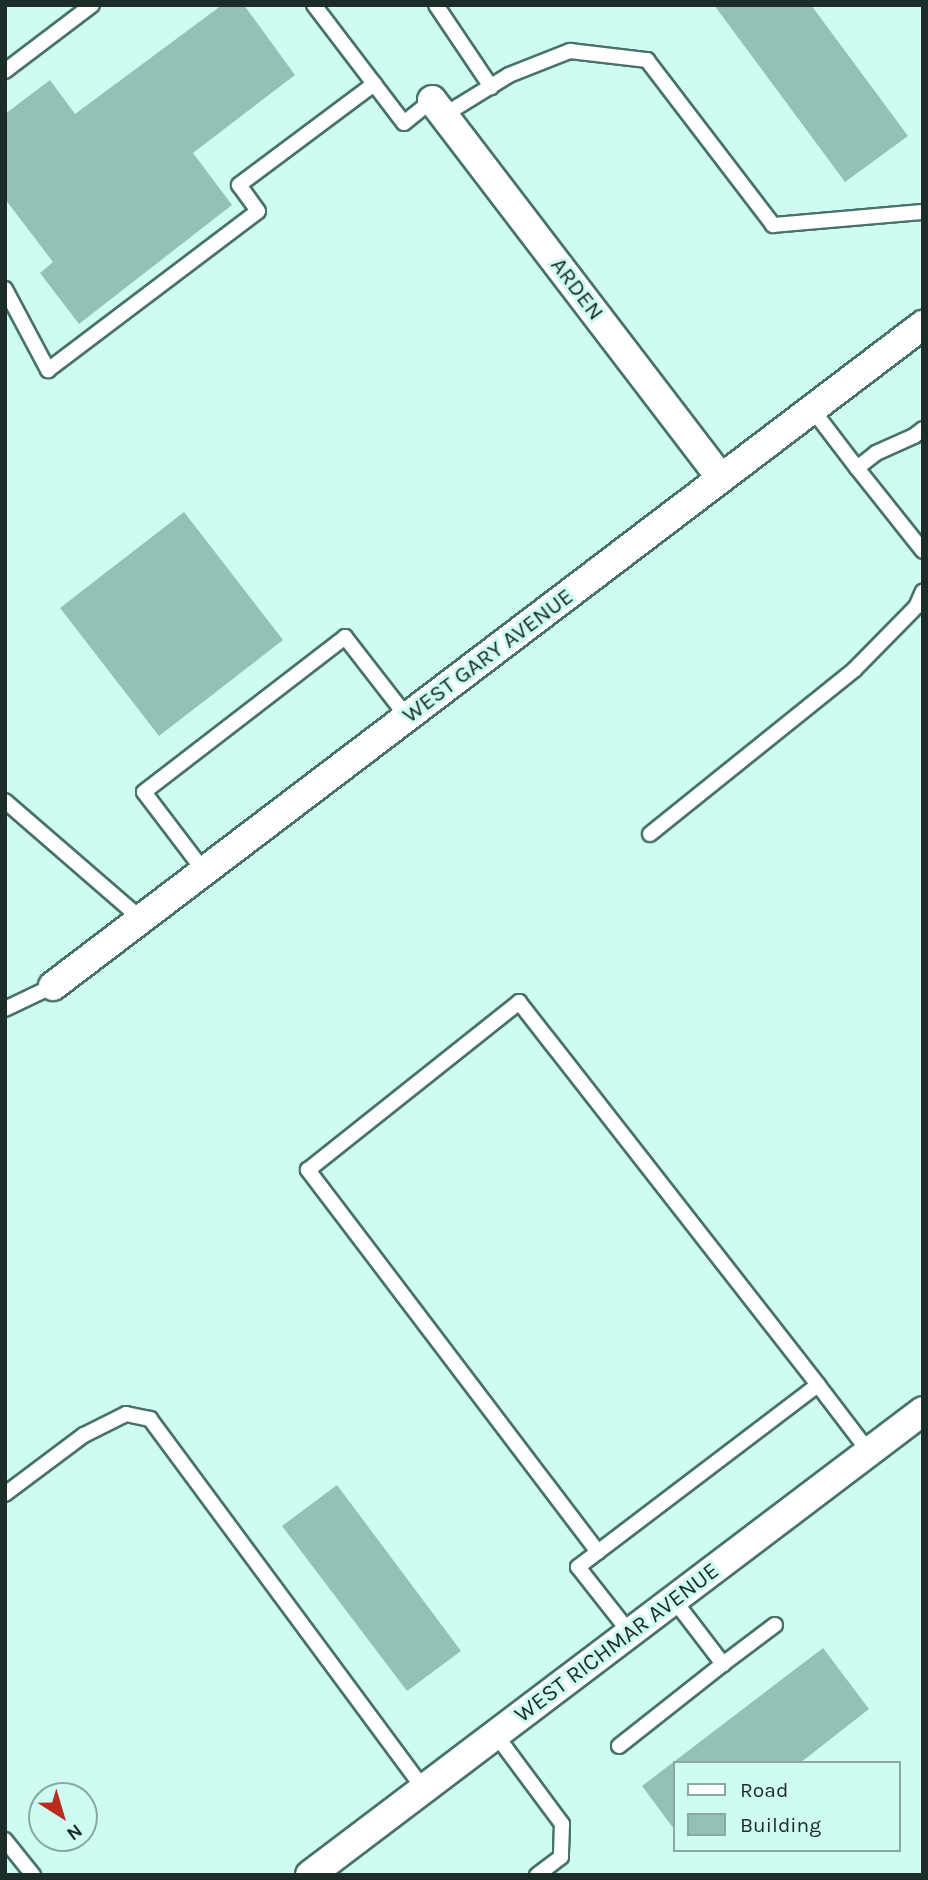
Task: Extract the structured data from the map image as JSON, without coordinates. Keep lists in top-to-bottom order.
{
  "streets": {
    "street": ["ARDEN", "WEST GARY AVENUE", "WEST RICHMAR AVENUE"]
  },
  "crossings": [
    ["ARDEN", "WEST GARY AVENUE"]
  ],
  "legend": ["Road", "Building"],
  "north": "bottom right"
}
